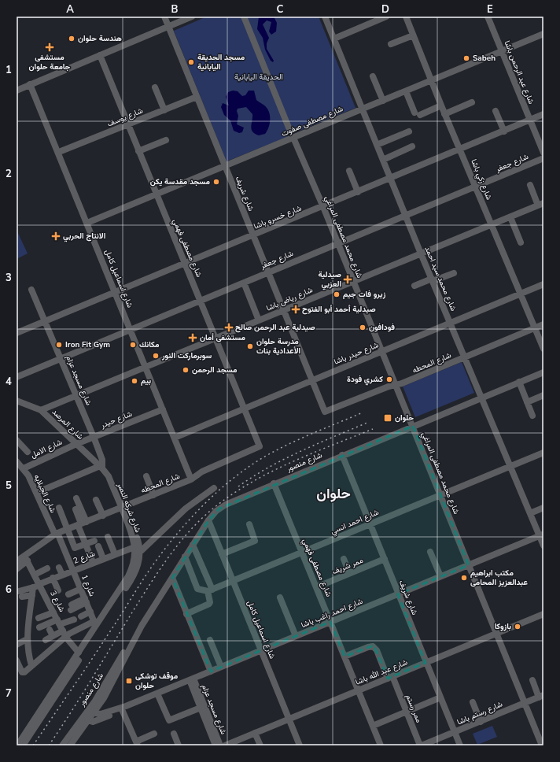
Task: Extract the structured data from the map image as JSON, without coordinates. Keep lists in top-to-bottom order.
{
  "streets": {
    "street": [
      "شارع عبد الرحمن باشا",
      "شارع يوسف",
      "شارع مصطفى صفوت",
      "شارع جعفر",
      "شارع زكي باشا",
      "شارع شريف",
      "شارع خسرو باشا",
      "شارع محمد مصطفى المراغي",
      "شارع مصطفى فهمي",
      "شارع اسماعيل كامل",
      "شارع محمد سيد احمد",
      "شارع رياض باشا",
      "شارع حيدر باشا",
      "شارع المحطه",
      "شارع مسجد عزام",
      "شارع حيدر",
      "شارع المرصد",
      "شارع الامل",
      "شارع منصور",
      "شارع الجبلايه",
      "شارع شركه النصر",
      "شارع احمد انسي",
      "شارع 2",
      "ممر شريف",
      "شارع 1",
      "شارع 3",
      "شارع احمد راغب باشا",
      "شارع عبد الله باشا",
      "ممر رستم",
      "شارع رستم باشا"
    ]
  },
  "crossings": [
    ["شارع عبد الرحمن باشا", "شارع مصطفى صفوت"],
    ["شارع عبد الرحمن باشا", "شارع خسرو باشا"],
    ["شارع يوسف", "شارع شريف"],
    ["شارع يوسف", "شارع مصطفى فهمي"],
    ["شارع يوسف", "شارع اسماعيل كامل"],
    ["شارع مصطفى صفوت", "شارع زكي باشا"],
    ["شارع مصطفى صفوت", "شارع شريف"],
    ["شارع مصطفى صفوت", "شارع محمد مصطفى المراغي"],
    ["شارع مصطفى صفوت", "شارع مصطفى فهمي"],
    ["شارع مصطفى صفوت", "شارع اسماعيل كامل"],
    ["شارع مصطفى صفوت", "شارع محمد سيد احمد"],
    ["شارع جعفر", "شارع زكي باشا"],
    ["شارع جعفر", "شارع شريف"],
    ["شارع جعفر", "شارع محمد مصطفى المراغي"],
    ["شارع جعفر", "شارع مصطفى فهمي"],
    ["شارع جعفر", "شارع اسماعيل كامل"],
    ["شارع جعفر", "شارع محمد سيد احمد"],
    ["شارع جعفر", "شارع مسجد عزام"],
    ["شارع زكي باشا", "شارع خسرو باشا"],
    ["شارع زكي باشا", "شارع رياض باشا"],
    ["شارع زكي باشا", "شارع حيدر باشا"],
    ["شارع زكي باشا", "شارع المحطه"],
    ["شارع شريف", "شارع خسرو باشا"],
    ["شارع شريف", "شارع رياض باشا"],
    ["شارع شريف", "شارع حيدر باشا"],
    ["شارع شريف", "شارع المحطه"],
    ["شارع شريف", "شارع منصور"],
    ["شارع شريف", "شارع احمد انسي"],
    ["شارع شريف", "ممر شريف"],
    ["شارع شريف", "شارع احمد راغب باشا"],
    ["شارع شريف", "شارع عبد الله باشا"],
    ["شارع شريف", "شارع رستم باشا"],
    ["شارع خسرو باشا", "شارع محمد مصطفى المراغي"],
    ["شارع خسرو باشا", "شارع مصطفى فهمي"],
    ["شارع خسرو باشا", "شارع اسماعيل كامل"],
    ["شارع خسرو باشا", "شارع محمد سيد احمد"],
    ["شارع خسرو باشا", "شارع مسجد عزام"],
    ["شارع محمد مصطفى المراغي", "شارع رياض باشا"],
    ["شارع محمد مصطفى المراغي", "شارع حيدر باشا"],
    ["شارع محمد مصطفى المراغي", "شارع المحطه"],
    ["شارع محمد مصطفى المراغي", "شارع منصور"],
    ["شارع محمد مصطفى المراغي", "شارع احمد انسي"],
    ["شارع محمد مصطفى المراغي", "شارع احمد راغب باشا"],
    ["شارع محمد مصطفى المراغي", "شارع عبد الله باشا"],
    ["شارع محمد مصطفى المراغي", "شارع رستم باشا"],
    ["شارع مصطفى فهمي", "شارع رياض باشا"],
    ["شارع مصطفى فهمي", "شارع حيدر باشا"],
    ["شارع مصطفى فهمي", "شارع المحطه"],
    ["شارع مصطفى فهمي", "شارع منصور"],
    ["شارع مصطفى فهمي", "شارع احمد انسي"],
    ["شارع مصطفى فهمي", "ممر شريف"],
    ["شارع مصطفى فهمي", "شارع احمد راغب باشا"],
    ["شارع مصطفى فهمي", "شارع عبد الله باشا"],
    ["شارع مصطفى فهمي", "ممر رستم"],
    ["شارع اسماعيل كامل", "شارع رياض باشا"],
    ["شارع اسماعيل كامل", "شارع حيدر باشا"],
    ["شارع اسماعيل كامل", "شارع المحطه"],
    ["شارع اسماعيل كامل", "شارع حيدر"],
    ["شارع اسماعيل كامل", "شارع منصور"],
    ["شارع اسماعيل كامل", "شارع احمد انسي"],
    ["شارع اسماعيل كامل", "شارع احمد راغب باشا"],
    ["شارع اسماعيل كامل", "شارع عبد الله باشا"],
    ["شارع محمد سيد احمد", "شارع رياض باشا"],
    ["شارع محمد سيد احمد", "شارع حيدر باشا"],
    ["شارع محمد سيد احمد", "شارع المحطه"],
    ["شارع محمد سيد احمد", "شارع منصور"],
    ["شارع محمد سيد احمد", "شارع احمد انسي"],
    ["شارع محمد سيد احمد", "شارع احمد راغب باشا"],
    ["شارع رياض باشا", "شارع مسجد عزام"],
    ["شارع رياض باشا", "شارع المرصد"],
    ["شارع المحطه", "شارع الجبلايه"],
    ["شارع المحطه", "شارع شركه النصر"],
    ["شارع المحطه", "شارع 1"],
    ["شارع المحطه", "شارع 3"],
    ["شارع مسجد عزام", "شارع حيدر"],
    ["شارع مسجد عزام", "شارع المرصد"],
    ["شارع مسجد عزام", "شارع شركه النصر"],
    ["شارع مسجد عزام", "شارع احمد راغب باشا"],
    ["شارع حيدر", "شارع المرصد"],
    ["شارع حيدر", "شارع الامل"],
    ["شارع المرصد", "شارع الامل"],
    ["شارع الامل", "شارع الجبلايه"],
    ["شارع منصور", "شارع احمد راغب باشا"],
    ["شارع الجبلايه", "شارع 1"],
    ["شارع شركه النصر", "شارع 2"],
    ["شارع شركه النصر", "شارع 1"],
    ["شارع شركه النصر", "شارع 3"],
    ["شارع 2", "شارع 1"],
    ["شارع 2", "شارع 3"],
    ["شارع عبد الله باشا", "ممر رستم"],
    ["ممر رستم", "شارع رستم باشا"]
  ],
  "districts": ["حلوان"],
  "parks": ["الحديقة اليابانية"],
  "places": {
    "other": [
      "هندسة حلوان",
      "Sabeh",
      "مسجد الحديقة اليابانية",
      "مسجد مقدسة يكن",
      "زيرو فات جيم",
      "فودافون",
      "Iron Fit Gym",
      "مكانك",
      "مدرسة حلوان الأعدادية بنات",
      "سوبرماركت النور",
      "مسجد الرحمن",
      "كشري فودة",
      "بيم",
      "مكتب ابراهيم عبدالعزيز المحامى",
      "بازوكا"
    ],
    "health": [
      "مستشفى جامعة حلوان",
      "الانتاج الحربي",
      "صيدلية العزبي",
      "صيدلية أحمد أبو الفتوح",
      "صيدلية عبد الرحمن صالح",
      "مستشفى أمان"
    ],
    "transit": ["حلوان", "موقف توشكى حلوان"]
  },
  "grid": {
    "columns": [
      "A",
      "B",
      "C",
      "D",
      "E"
    ],
    "rows": [
      "1",
      "2",
      "3",
      "4",
      "5",
      "6",
      "7"
    ]
  }
}
